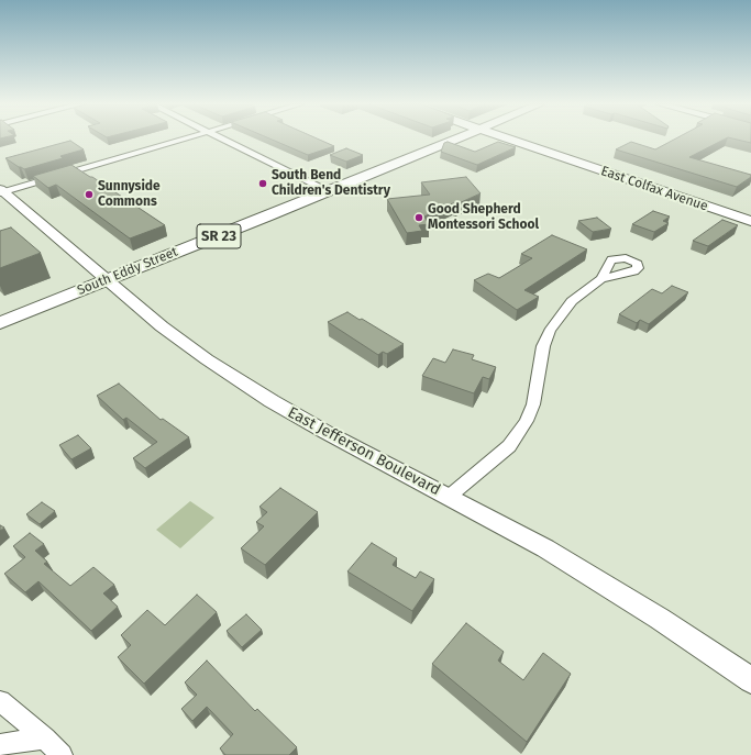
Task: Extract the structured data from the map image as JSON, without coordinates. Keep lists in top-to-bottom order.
{
  "streets": {
    "main road": ["East Colfax Avenue", "SR 23", "South Eddy Street"],
    "street": ["East Jefferson Boulevard"]
  },
  "crossings": [
    ["SR 23", "South Eddy Street"],
    ["South Eddy Street", "East Jefferson Boulevard"]
  ],
  "places": ["South Bend Children's Dentistry", "Sunnyside Commons", "Good Shepherd Montessori School"]
}
